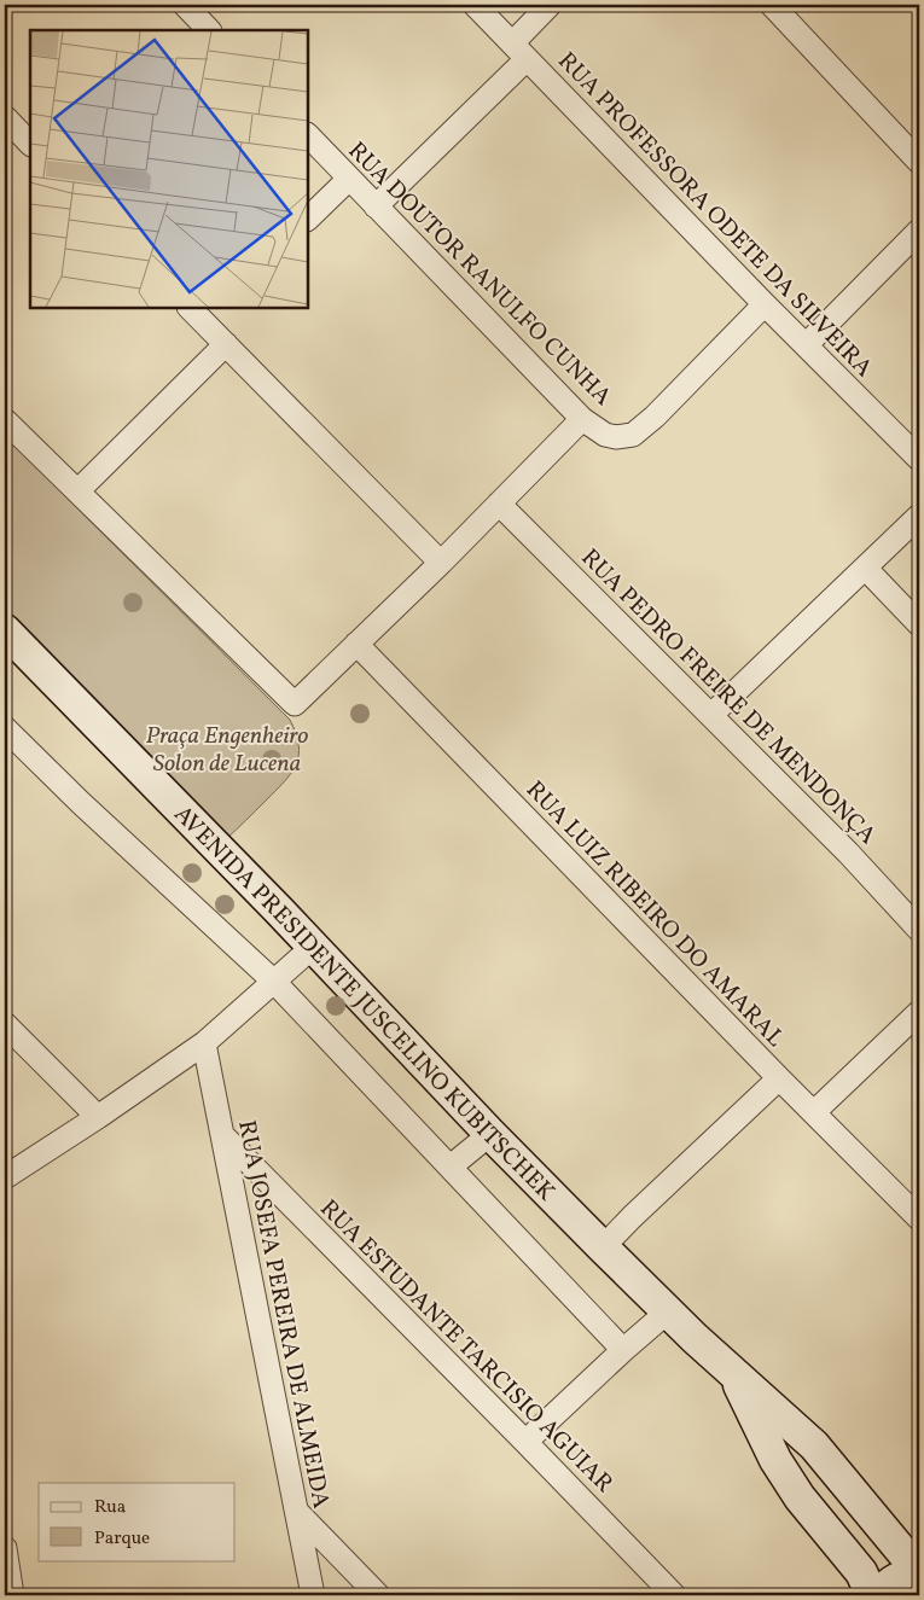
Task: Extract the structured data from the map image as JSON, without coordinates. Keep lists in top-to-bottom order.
{
  "streets": {
    "main road": ["AVENIDA PRESIDENTE JUSCELINO KUBITSCHEK"],
    "street": [
      "RUA PROFESSORA ODETE DA SILVEIRA",
      "RUA DOUTOR RANULFO CUNHA",
      "RUA PEDRO FREIRE DE MENDONÇA",
      "RUA LUIZ RIBEIRO DO AMARAL",
      "RUA JOSEFA PEREIRA DE ALMEIDA",
      "RUA ESTUDANTE TARCISIO AGUIAR"
    ]
  },
  "crossings": [
    ["RUA PROFESSORA ODETE DA SILVEIRA", "RUA DOUTOR RANULFO CUNHA"],
    ["RUA JOSEFA PEREIRA DE ALMEIDA", "RUA ESTUDANTE TARCISIO AGUIAR"]
  ],
  "parks": ["Praça Engenheiro Solon de Lucena"],
  "legend": ["Rua", "Parque"]
}
